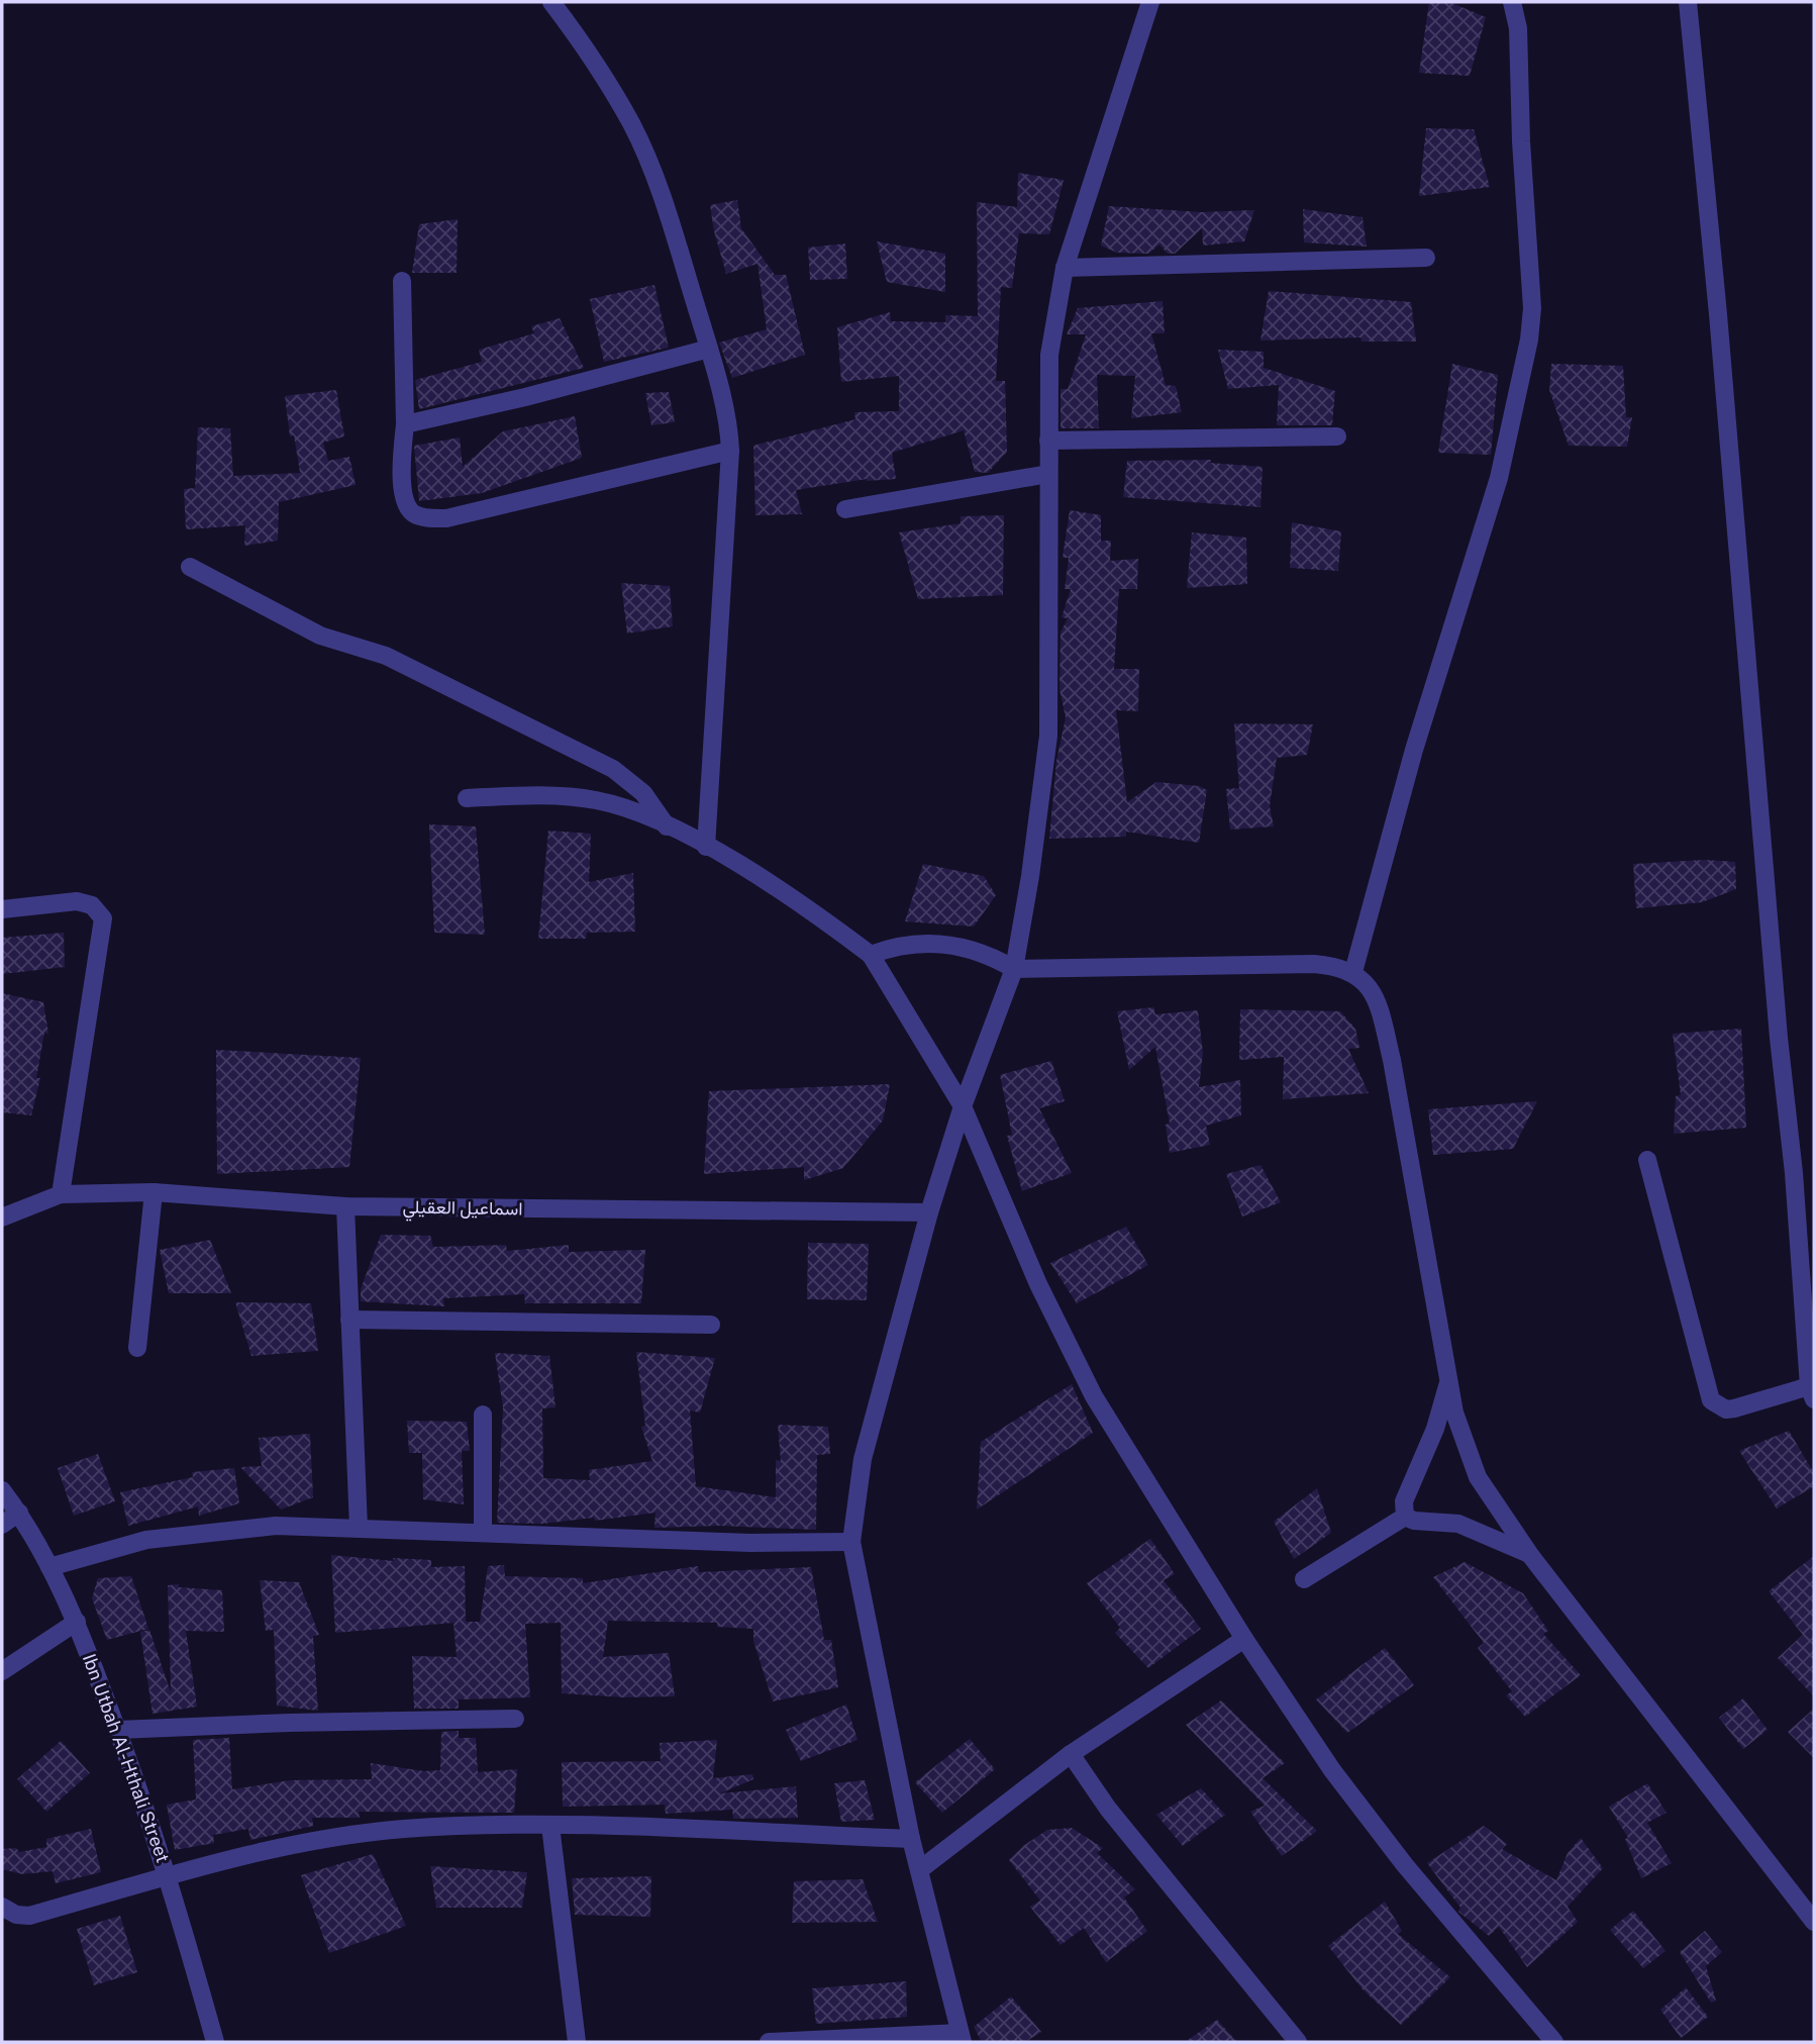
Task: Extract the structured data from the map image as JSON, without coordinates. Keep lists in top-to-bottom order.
{
  "streets": {
    "street": ["اسماعيل العقيلي", "Ibn Utbah Al-Hthali Street"]
  }
}
